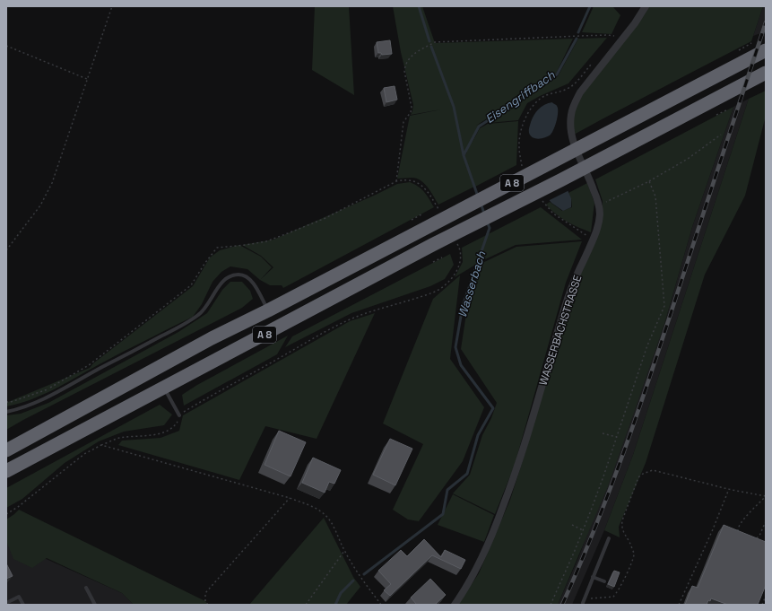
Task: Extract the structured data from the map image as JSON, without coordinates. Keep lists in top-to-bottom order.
{
  "streets": {
    "highway": ["A 8"],
    "street": ["WASSERBACHSTRASSE"]
  },
  "water": ["Eisengriffbach", "Wasserbach"]
}
